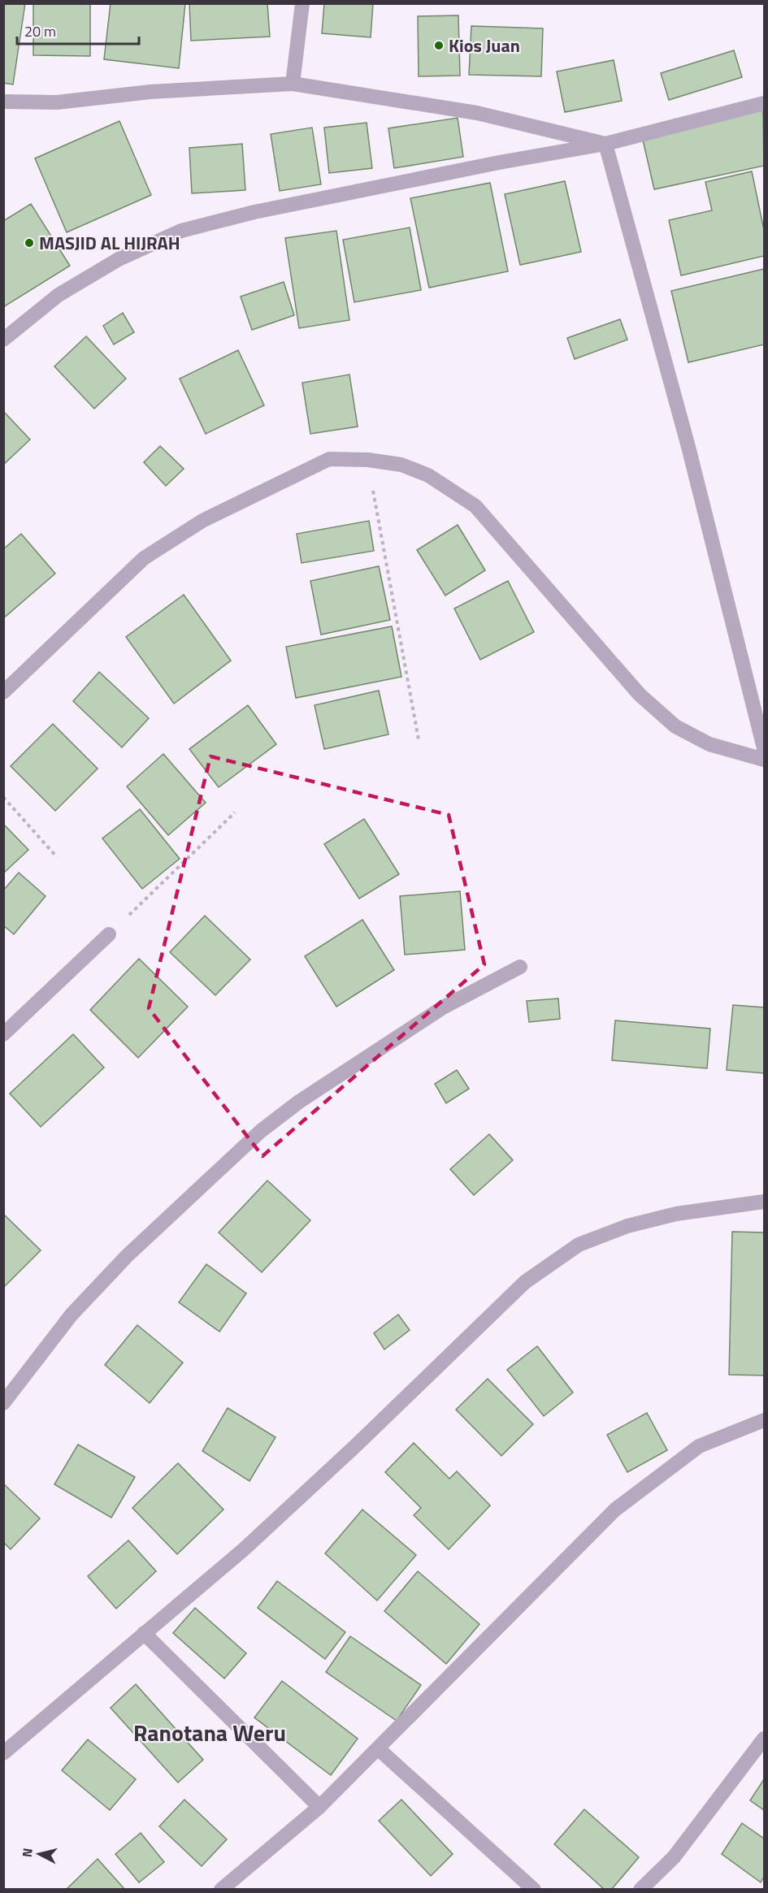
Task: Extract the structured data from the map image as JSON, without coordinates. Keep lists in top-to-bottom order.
{
  "districts": ["Ranotana Weru"],
  "places": ["Kios Juan", "MASJID AL HIJRAH"],
  "scale_bar": "20 m",
  "north": "left"
}
